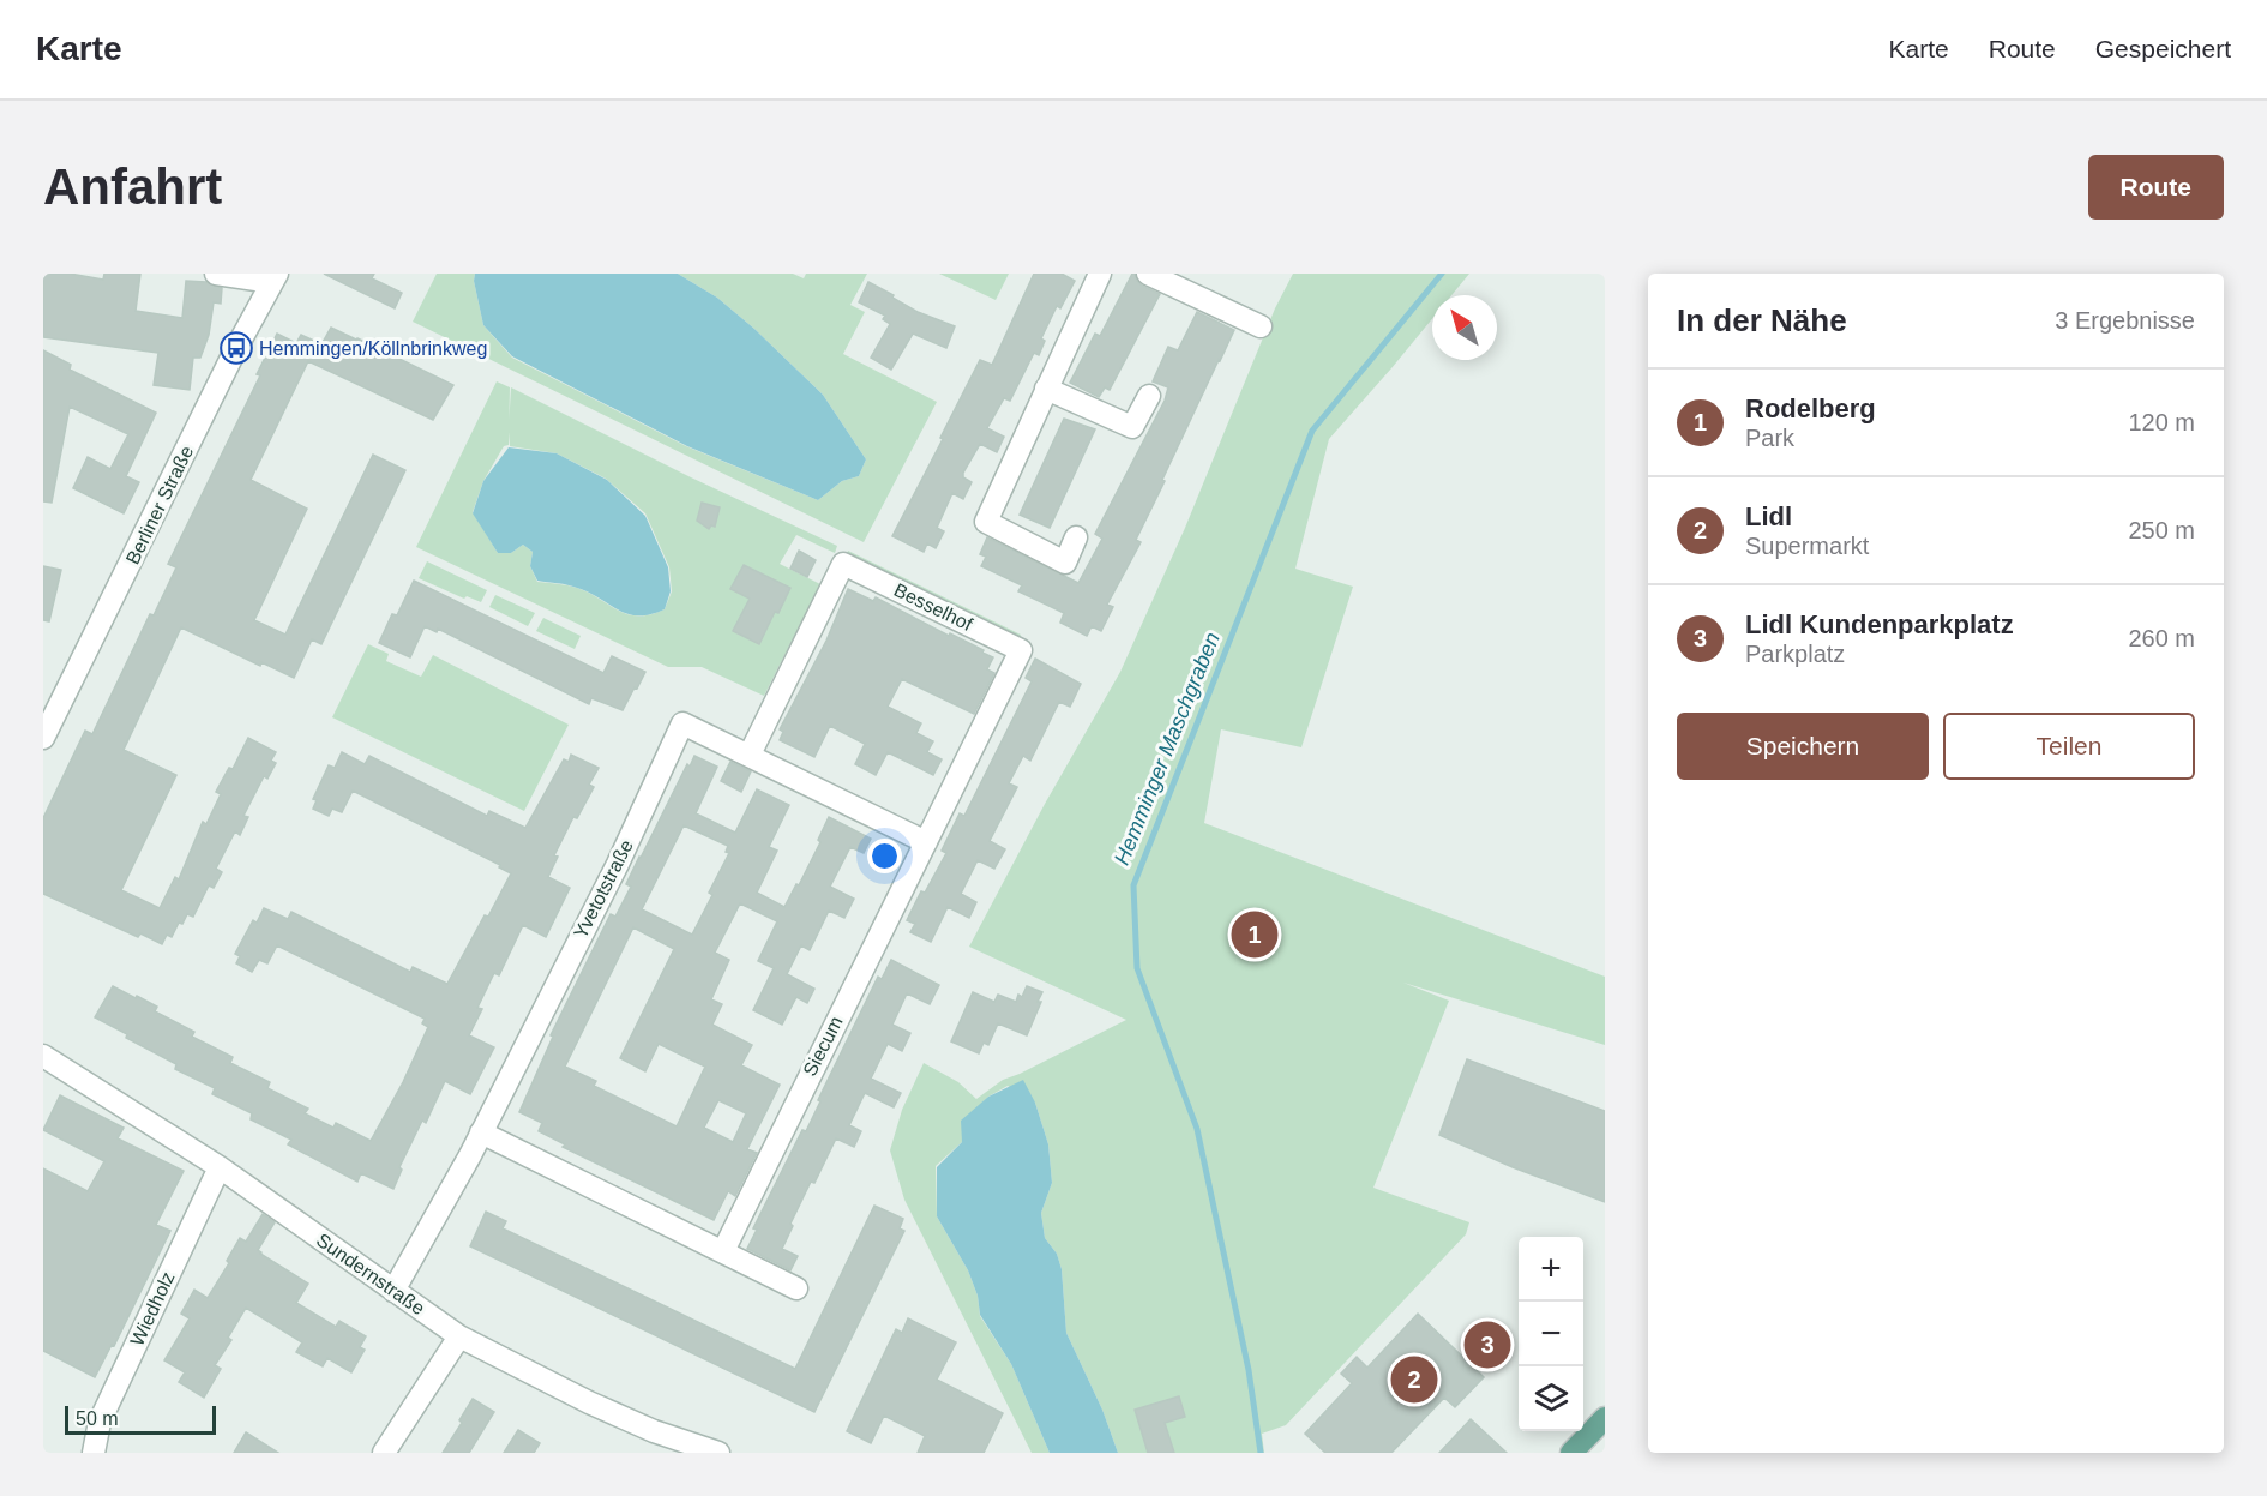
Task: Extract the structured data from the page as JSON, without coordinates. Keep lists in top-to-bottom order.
{
  "streets": {
    "street": [
      "Berliner Straße",
      "Besselhof",
      "Yvetotstraße",
      "Siecum",
      "Sundernstraße",
      "Wiedholz"
    ]
  },
  "crossings": [
    ["Besselhof", "Yvetotstraße"],
    ["Besselhof", "Siecum"],
    ["Yvetotstraße", "Siecum"],
    ["Yvetotstraße", "Sundernstraße"],
    ["Sundernstraße", "Wiedholz"]
  ],
  "water": ["Hemminger Maschgraben"],
  "places": {
    "bus stop": ["Hemmingen/Köllnbrinkweg"]
  },
  "scale_bar": "50 m",
  "north": "top left",
  "page": {
    "header": "Karte",
    "nav": ["Karte", "Route", "Gespeichert"],
    "buttons": [
      "Route",
      ["Speichern", "Teilen"]
    ],
    "title": "Anfahrt",
    "heading": ["In der Nähe", "3 Ergebnisse"],
    "list": [
      {
        "mark": "1",
        "name": "Rodelberg",
        "note": "Park",
        "value": "120 m"
      },
      {
        "mark": "2",
        "name": "Lidl",
        "note": "Supermarkt",
        "value": "250 m"
      },
      {
        "mark": "3",
        "name": "Lidl Kundenparkplatz",
        "note": "Parkplatz",
        "value": "260 m"
      }
    ],
    "pins": ["1", "3", "2"],
    "map_buttons": ["+", "−"],
    "scale": "50 m"
  }
}
